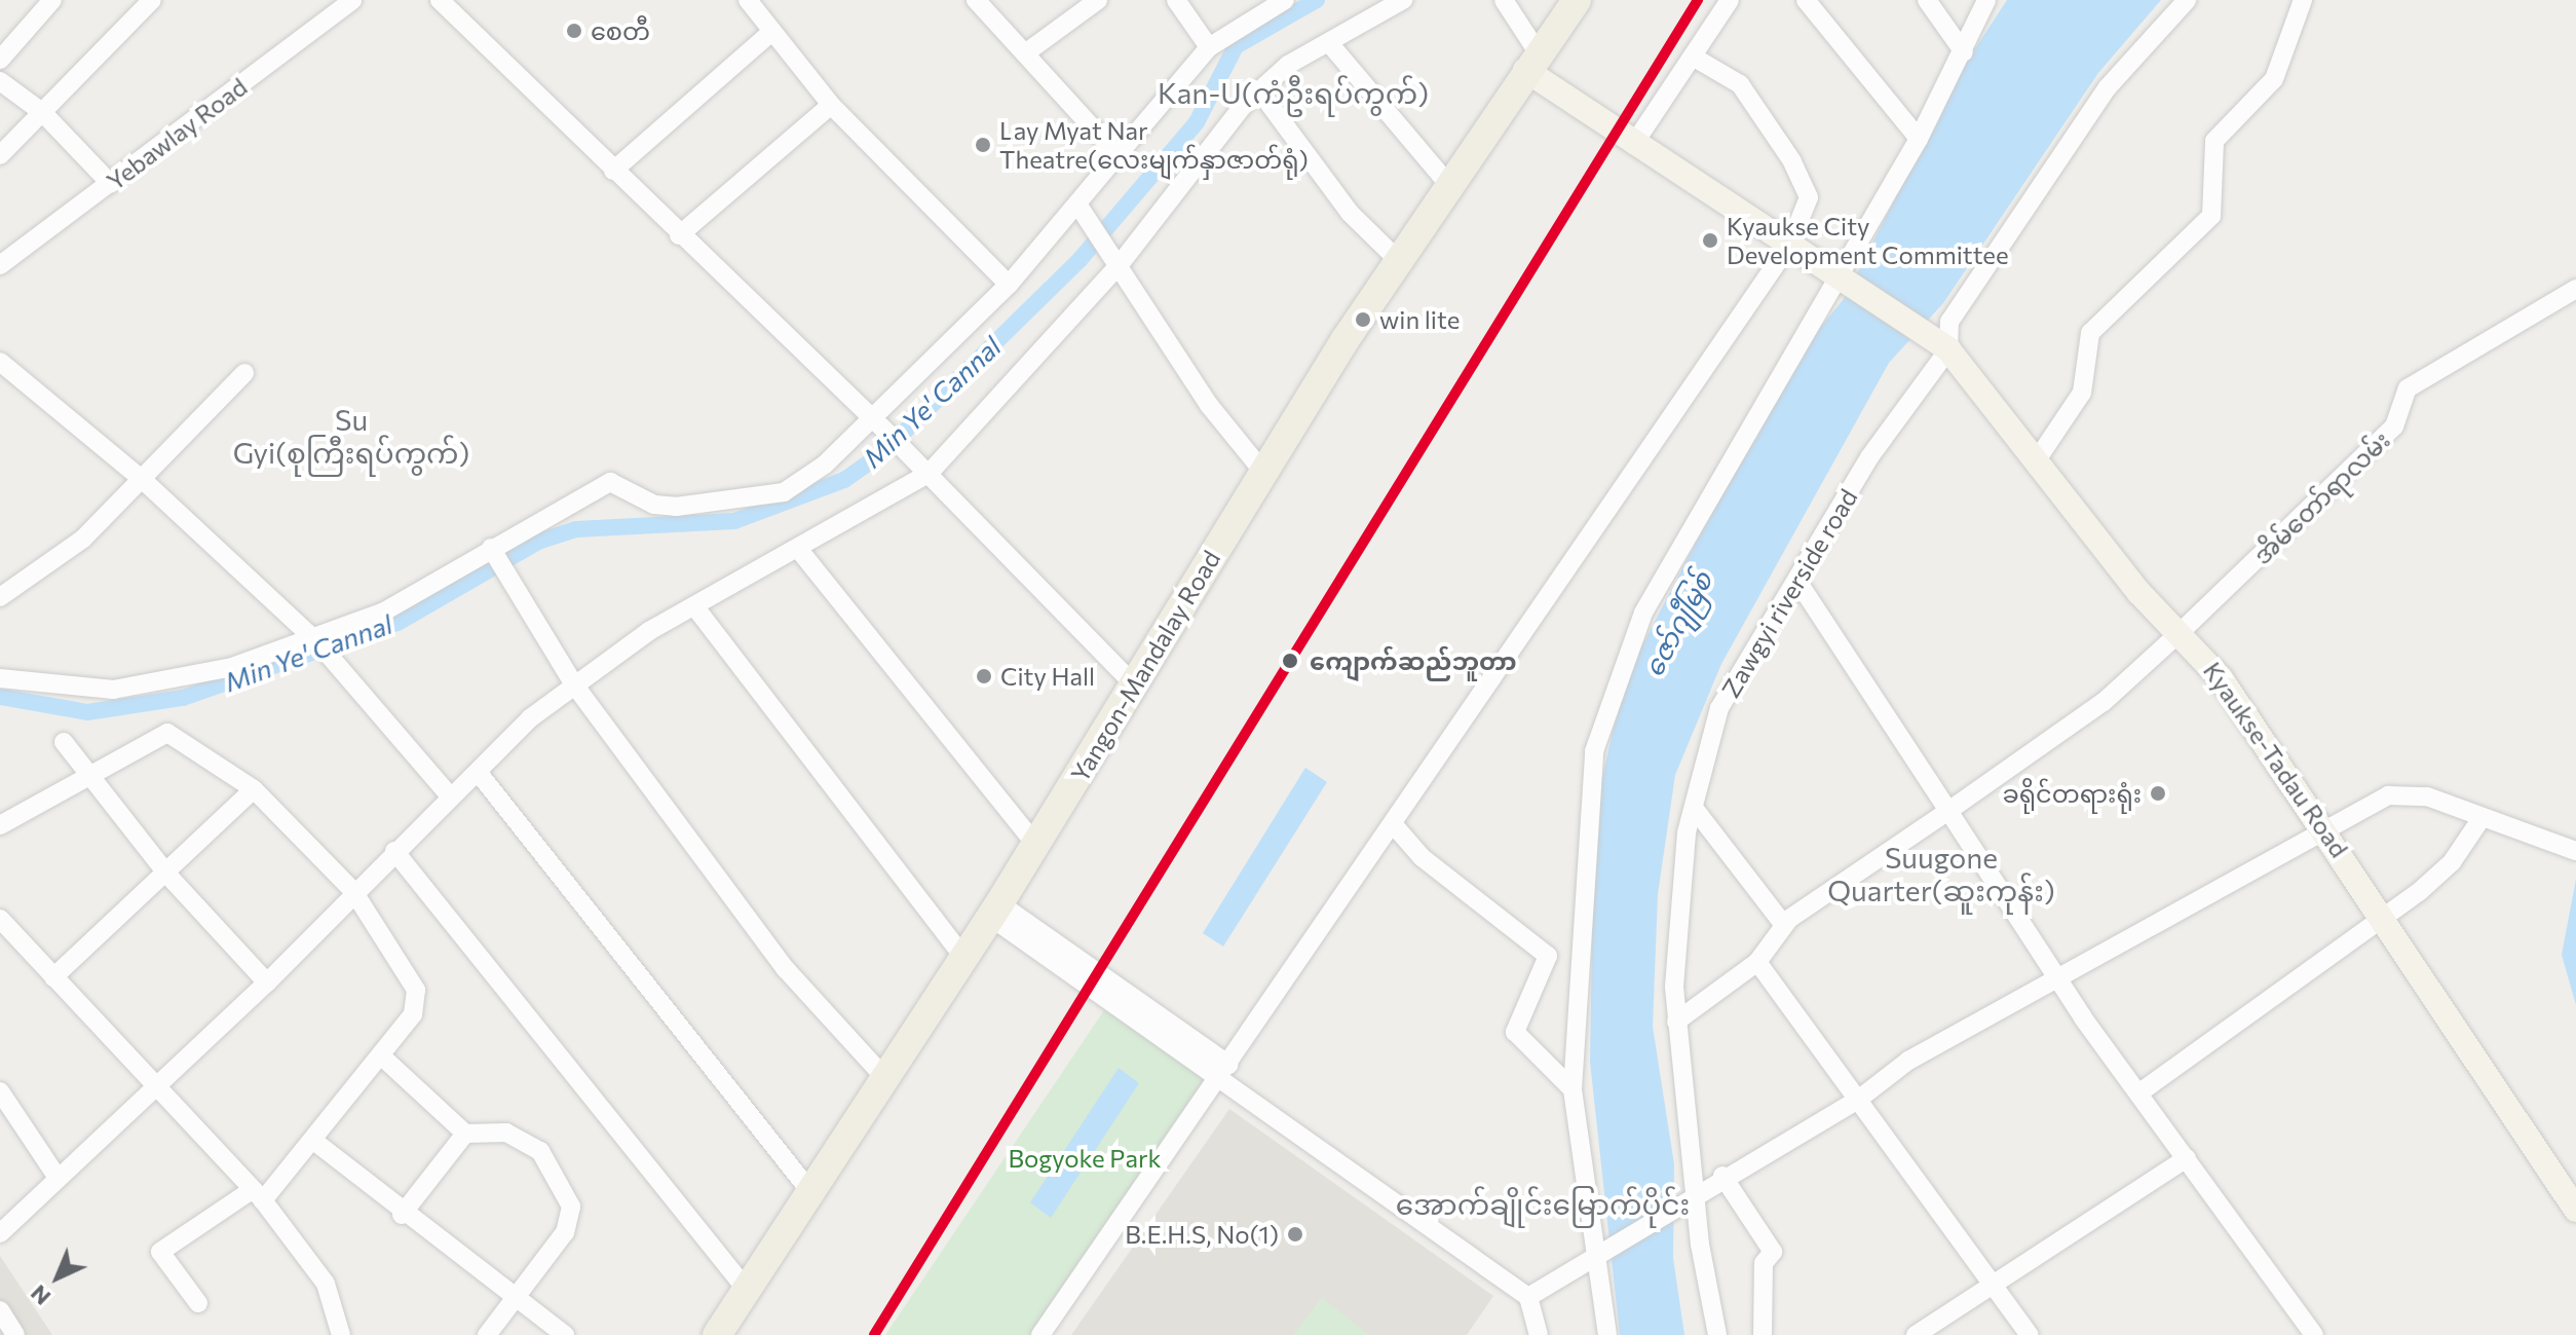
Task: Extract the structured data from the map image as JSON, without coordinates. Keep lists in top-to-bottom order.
{
  "streets": {
    "highway": ["Yangon-Mandalay Road"],
    "main road": ["Kyaukse-Tadau Road"],
    "street": ["Yebawlay Road", "အိမ်တော်ရာလမ်း", "Zawgyi riverside road"]
  },
  "crossings": [
    ["အိမ်တော်ရာလမ်း", "Kyaukse-Tadau Road"],
    ["Zawgyi riverside road", "Kyaukse-Tadau Road"],
    ["Yangon-Mandalay Road", "Kyaukse-Tadau Road"]
  ],
  "districts": [
    "Kan-U(ကံဦးရပ်ကွက်)",
    "Su Gyi(စုကြီးရပ်ကွက်)",
    "Suugone Quarter(ဆူးကုန်း)",
    "အောက်ချိုင်းမြောက်ပိုင်း"
  ],
  "water": ["Min Ye' Cannal", "ဇော်ဂျီမြစ်"],
  "parks": ["Bogyoke Park"],
  "places": [
    "စေတီ",
    "Lay Myat Nar Theatre(လေးမျက်နှာဇာတ်ရုံ)",
    "Kyaukse City Development Committee",
    "win lite",
    "ကျောက်ဆည်ဘူတာ",
    "City Hall",
    "ခရိုင်တရားရုံး",
    "B.E.H.S, No(1)"
  ],
  "north": "bottom left"
}
